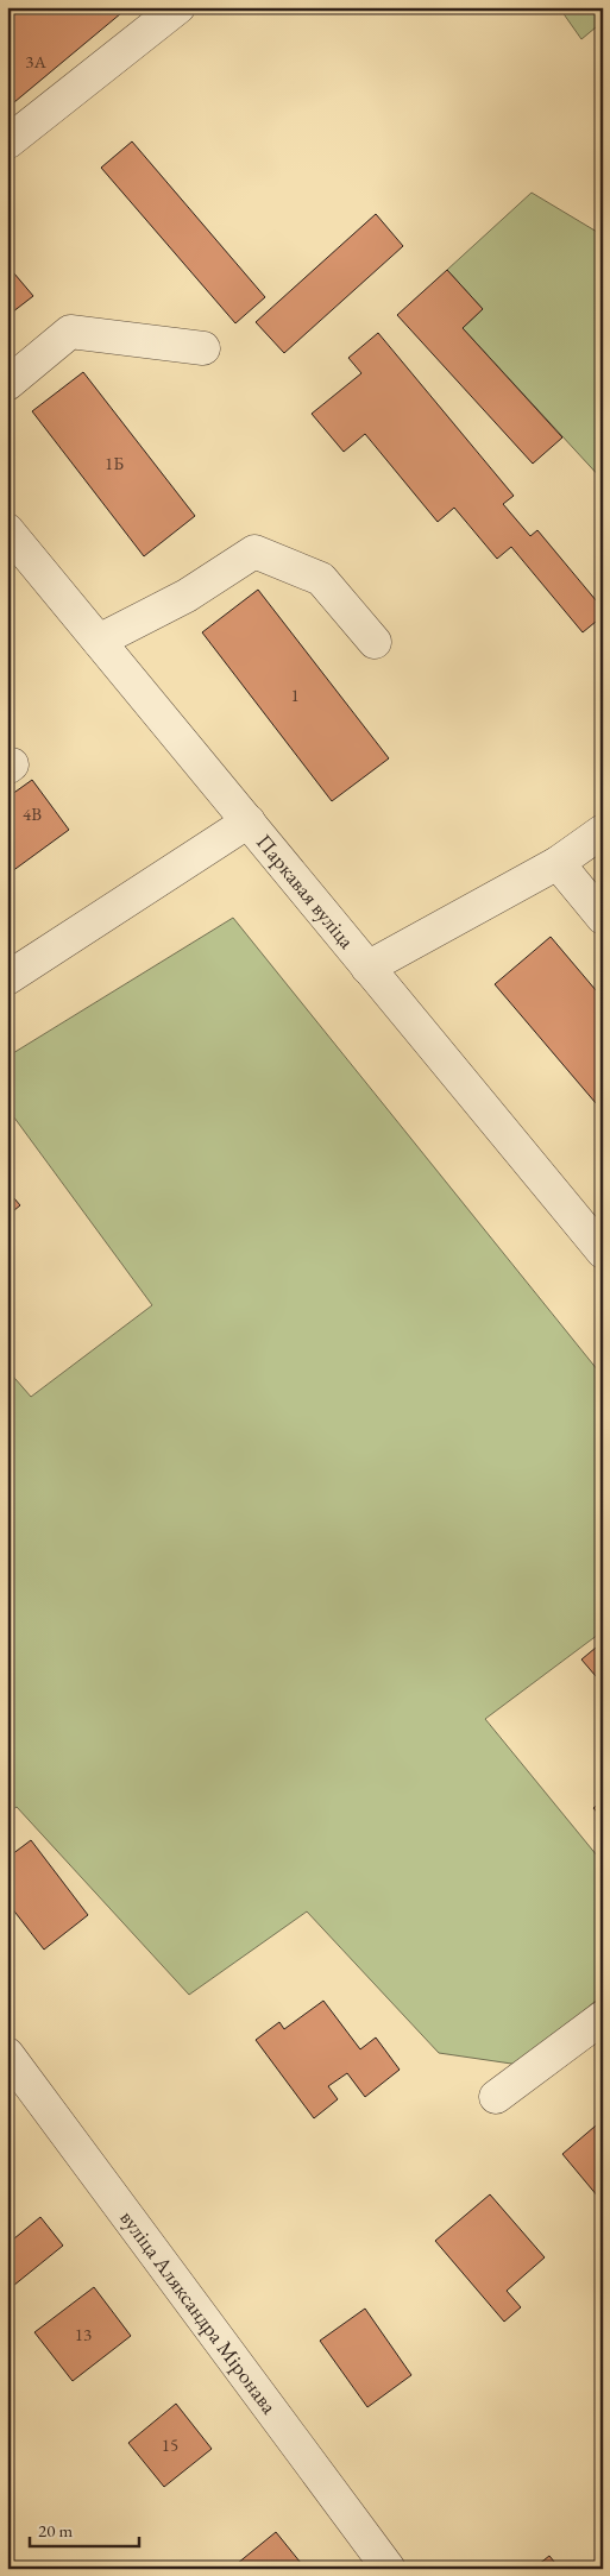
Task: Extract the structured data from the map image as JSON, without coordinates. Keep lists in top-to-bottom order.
{
  "streets": {
    "street": ["Паркавая вуліца", "вуліца Аляксандра Міронава"]
  },
  "house_numbers": [
    "3А",
    "1Б",
    "1",
    "4В",
    "13",
    "15"
  ],
  "scale_bar": "20 m"
}
